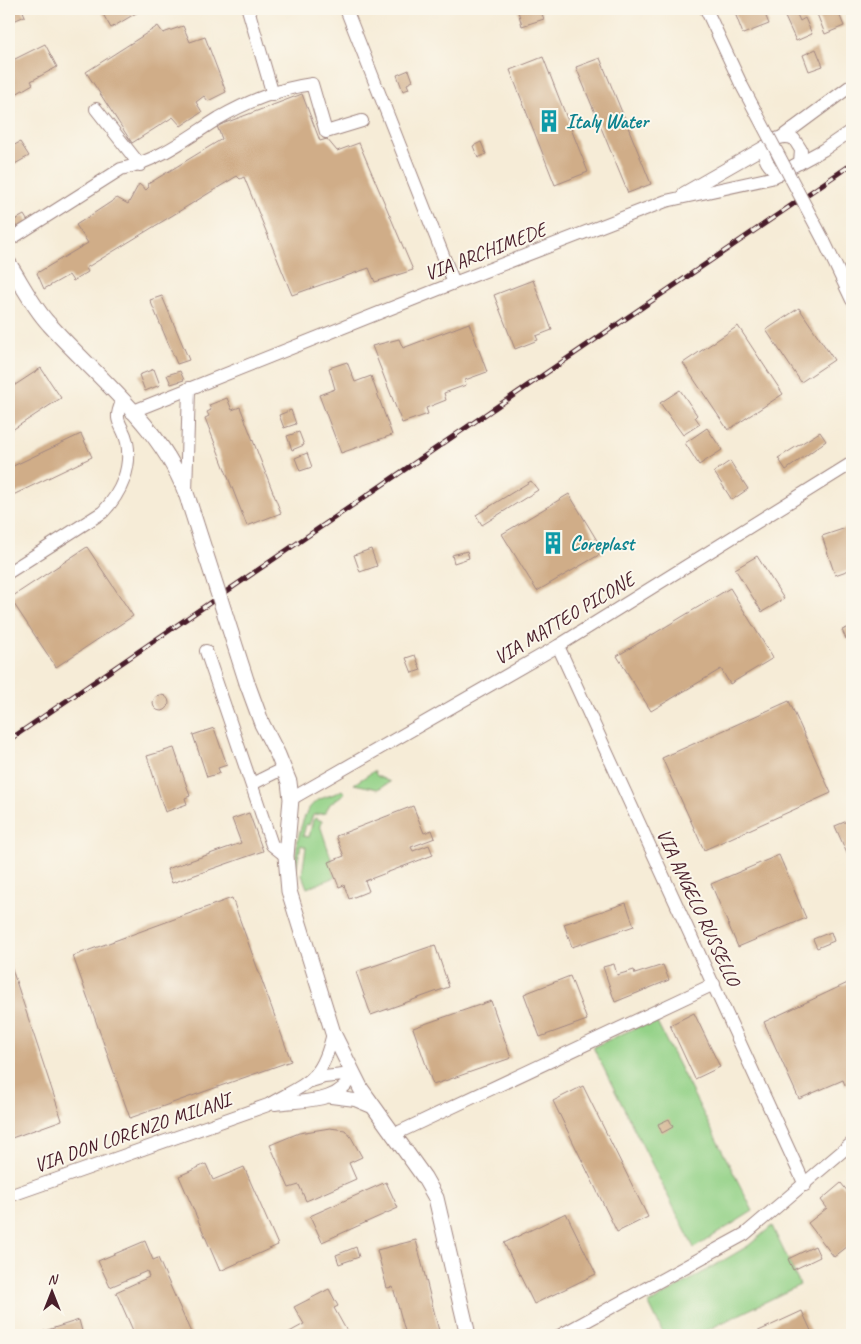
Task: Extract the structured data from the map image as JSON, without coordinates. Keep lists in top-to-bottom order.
{
  "streets": {
    "street": [
      "VIA ARCHIMEDE",
      "VIA MATTEO PICONE",
      "VIA ANGELO RUSSELLO",
      "VIA DON LORENZO MILANI"
    ]
  },
  "crossings": [
    ["VIA MATTEO PICONE", "VIA ANGELO RUSSELLO"]
  ],
  "places": {
    "building": ["Italy Water", "Coreplast"]
  },
  "north": "top"
}
